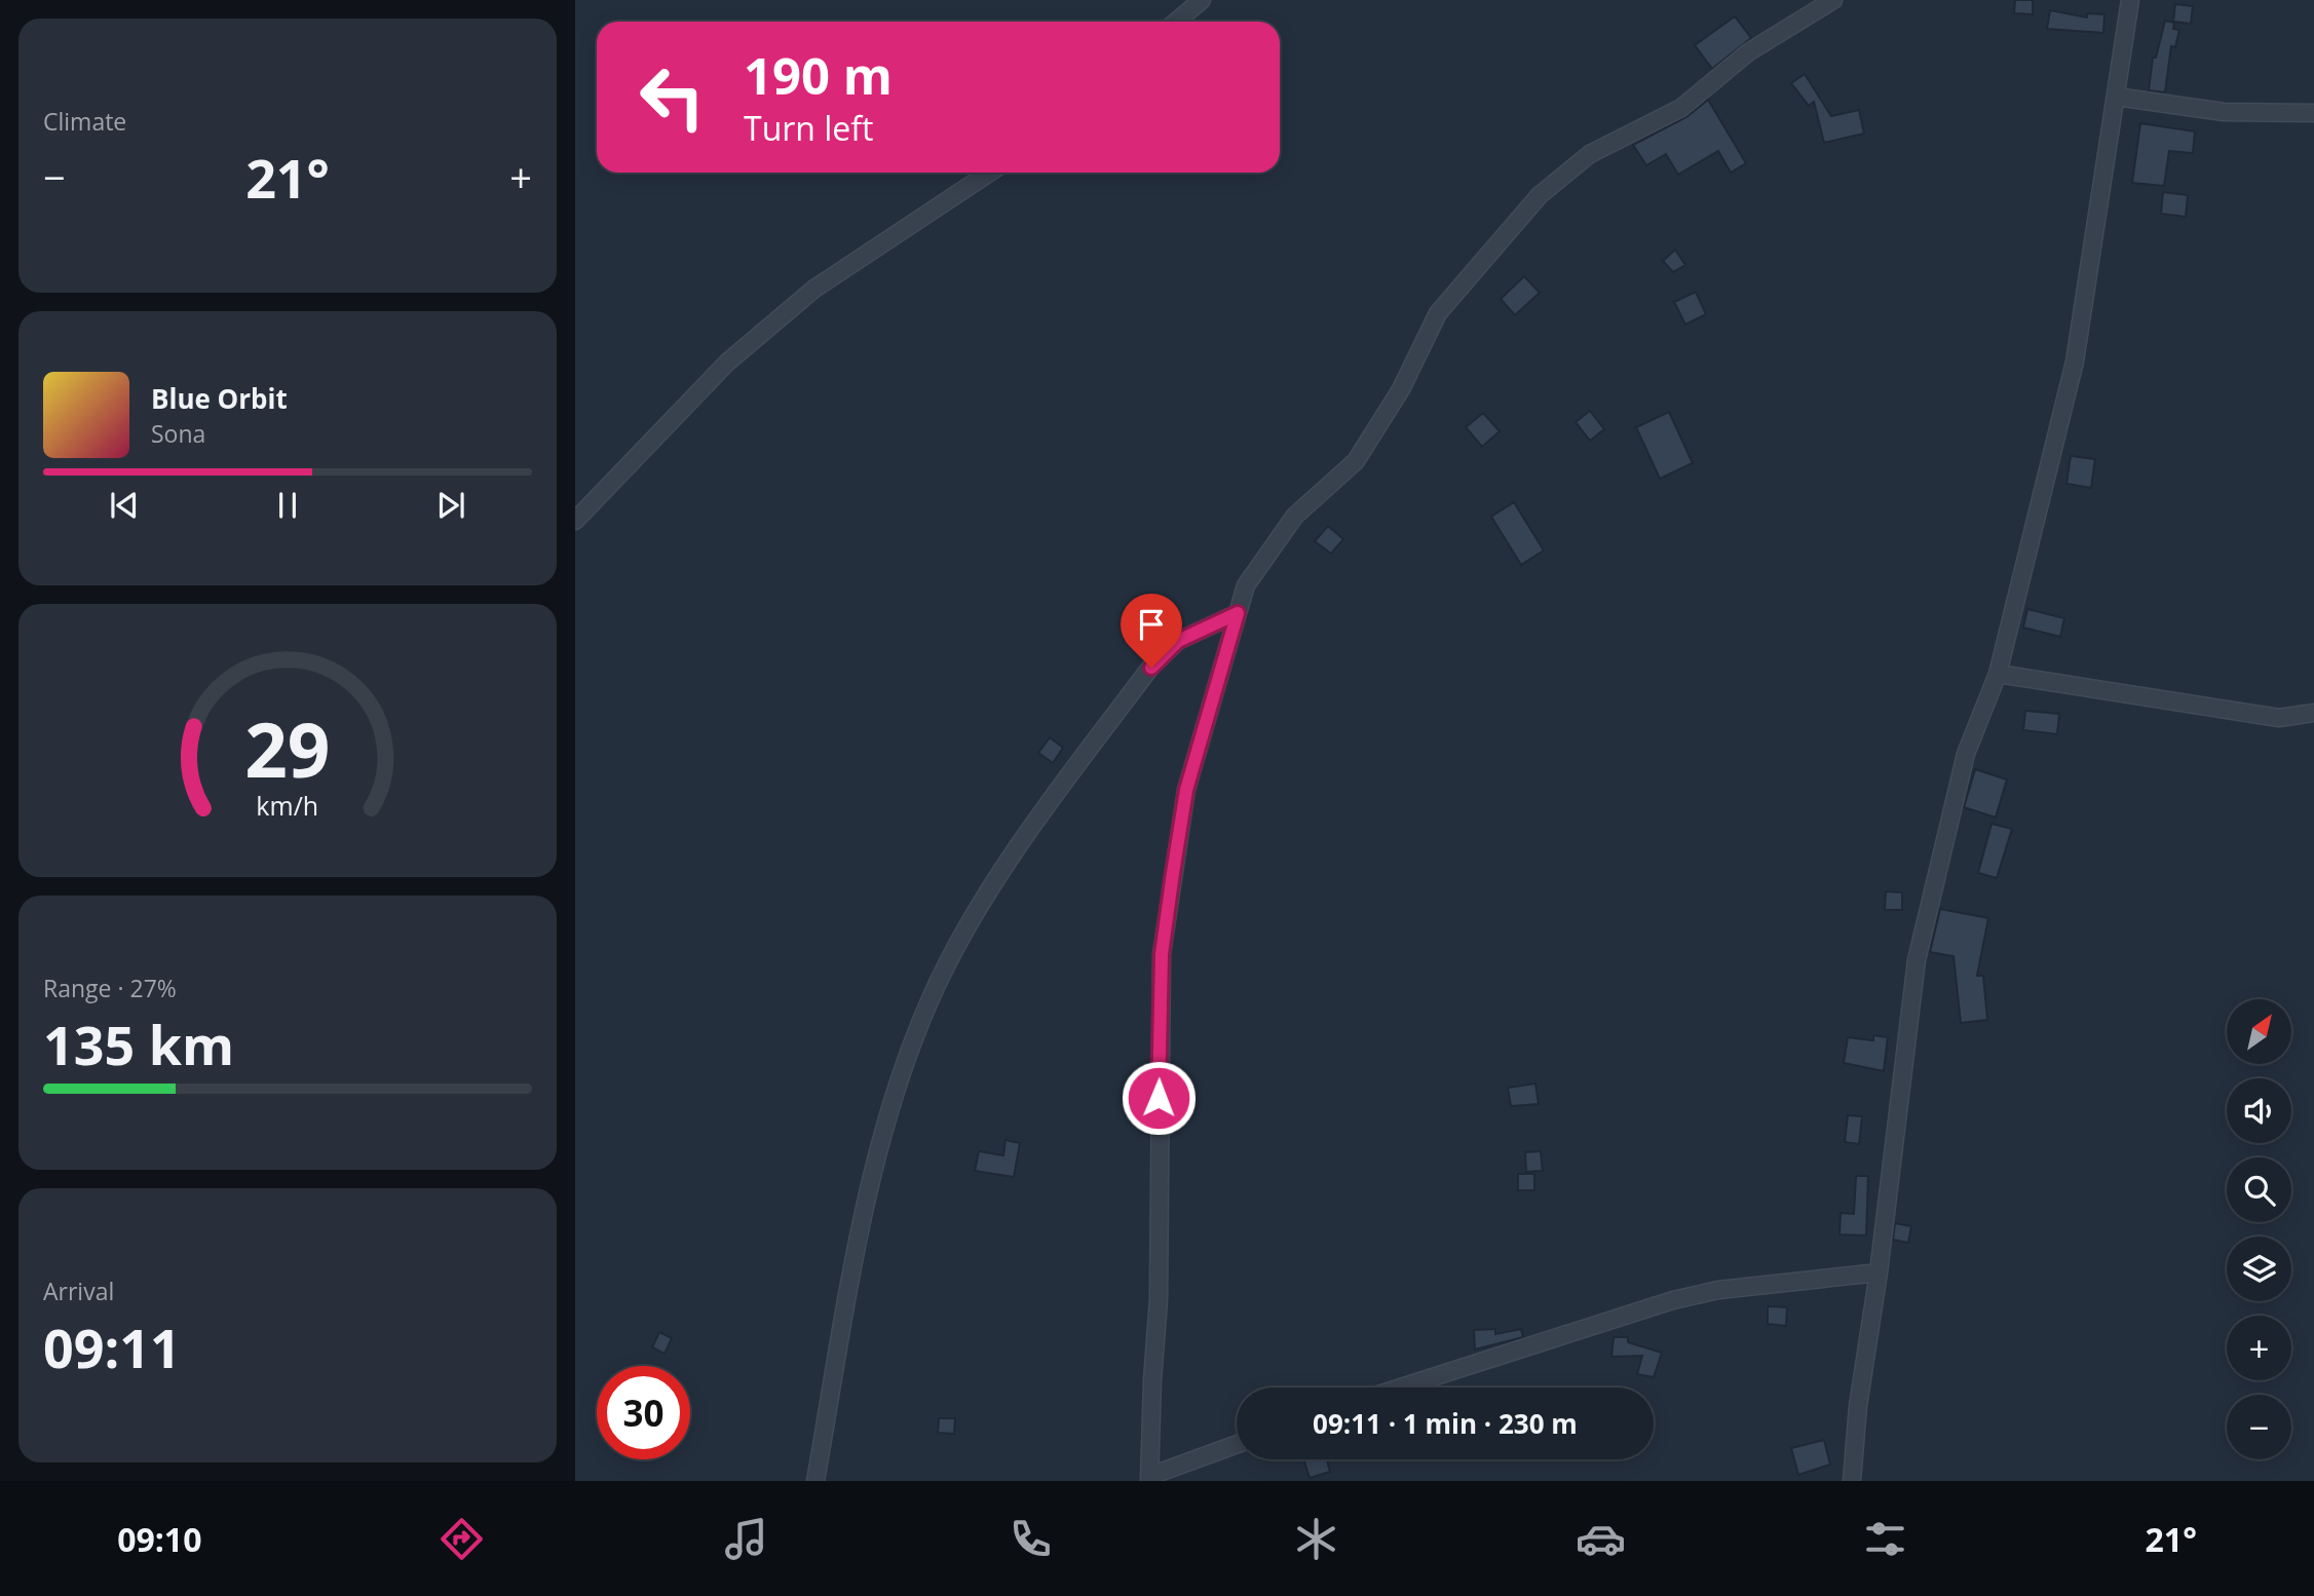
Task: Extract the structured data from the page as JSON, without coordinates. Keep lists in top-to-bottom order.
{
  "north": "top right",
  "page": {
    "tile": [
      "Climate",
      ["Range · 27%", "135 km"],
      ["Arrival", "09:11"]
    ],
    "turn": ["190 m", "Turn left"],
    "heat": ["−", "21°", "+"],
    "song": ["Blue Orbit", "Sona"],
    "map_buttons": ["+", "−"],
    "limit": "30",
    "trip": "09:11 · 1 min · 230 m",
    "tabs": ["09:10", "21°"],
    "gauge": ["29", "km/h"]
  }
}
